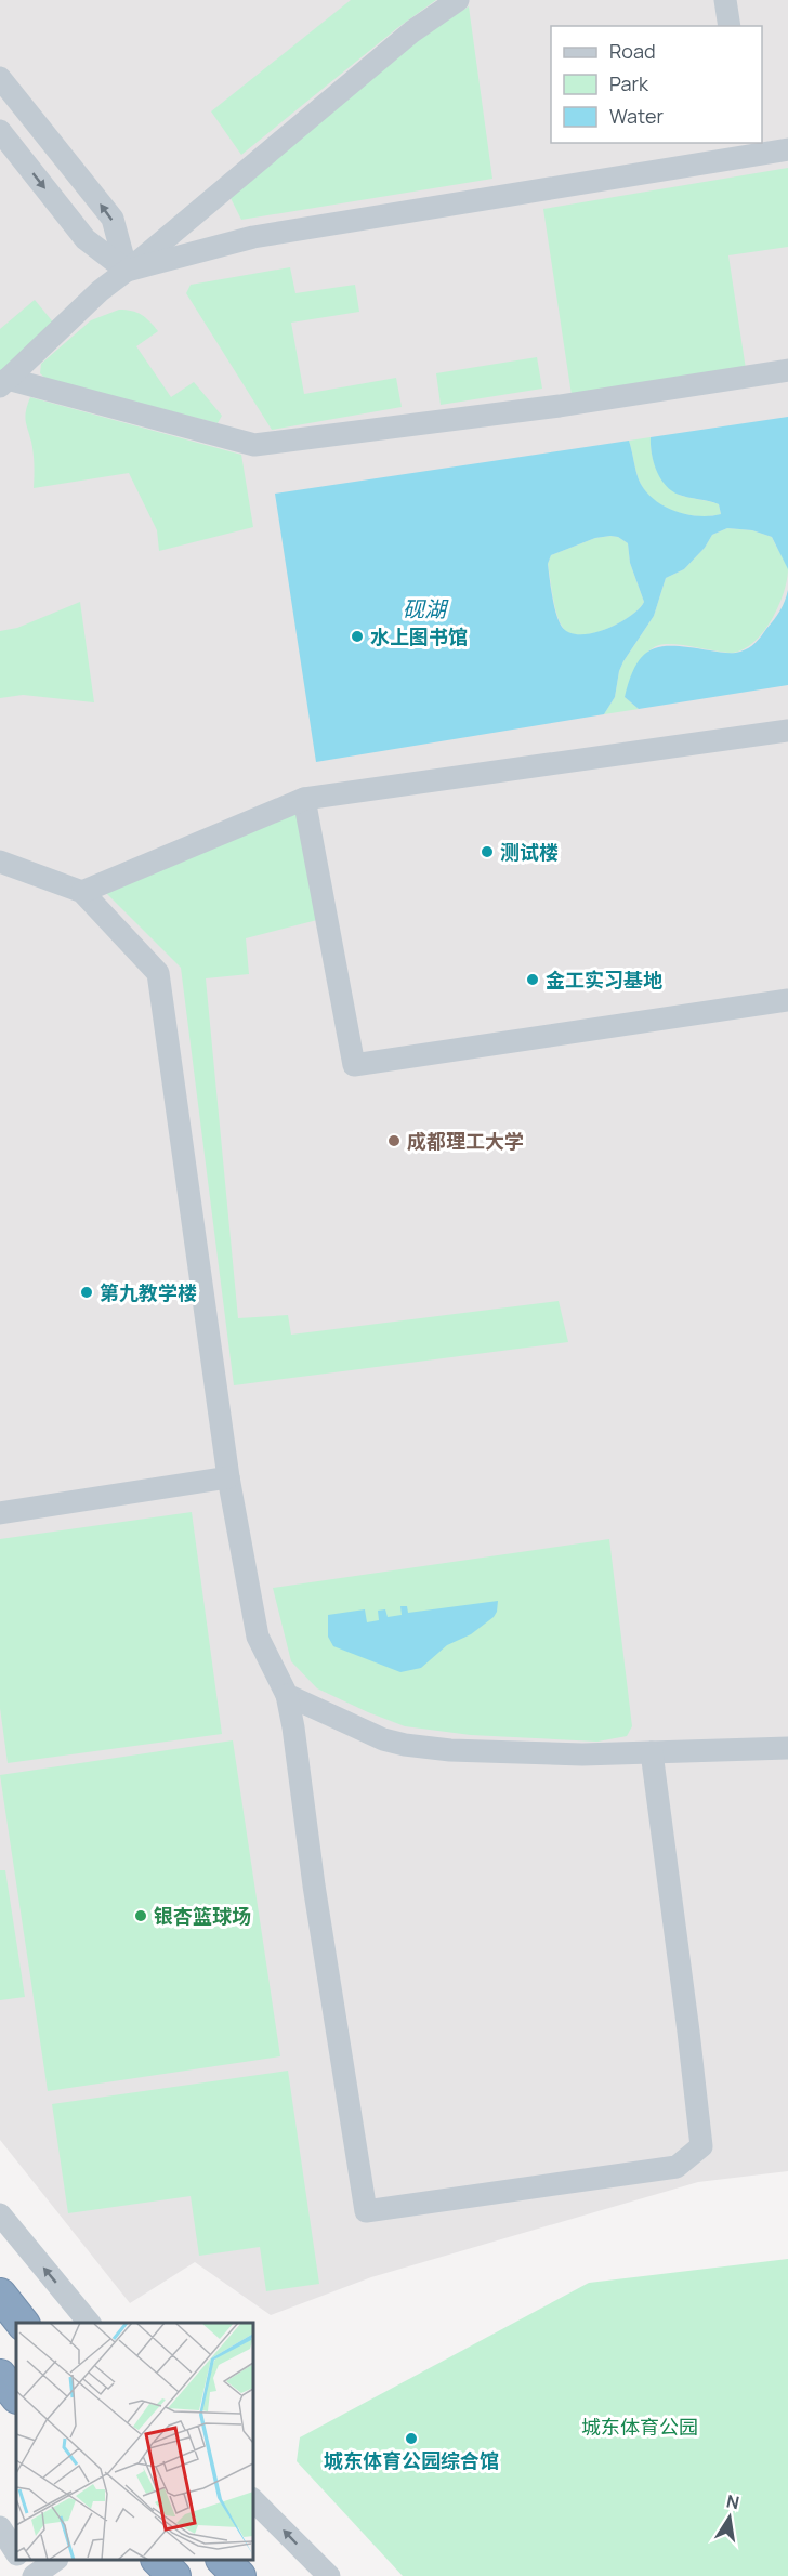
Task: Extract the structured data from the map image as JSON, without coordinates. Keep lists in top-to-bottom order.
{
  "water": ["砚湖"],
  "parks": ["城东体育公园"],
  "places": [
    "水上图书馆",
    "测试楼",
    "金工实习基地",
    "成都理工大学",
    "第九教学楼",
    "银杏篮球场",
    "城东体育公园综合馆"
  ],
  "legend": ["Road", "Park", "Water"],
  "north": "top"
}
